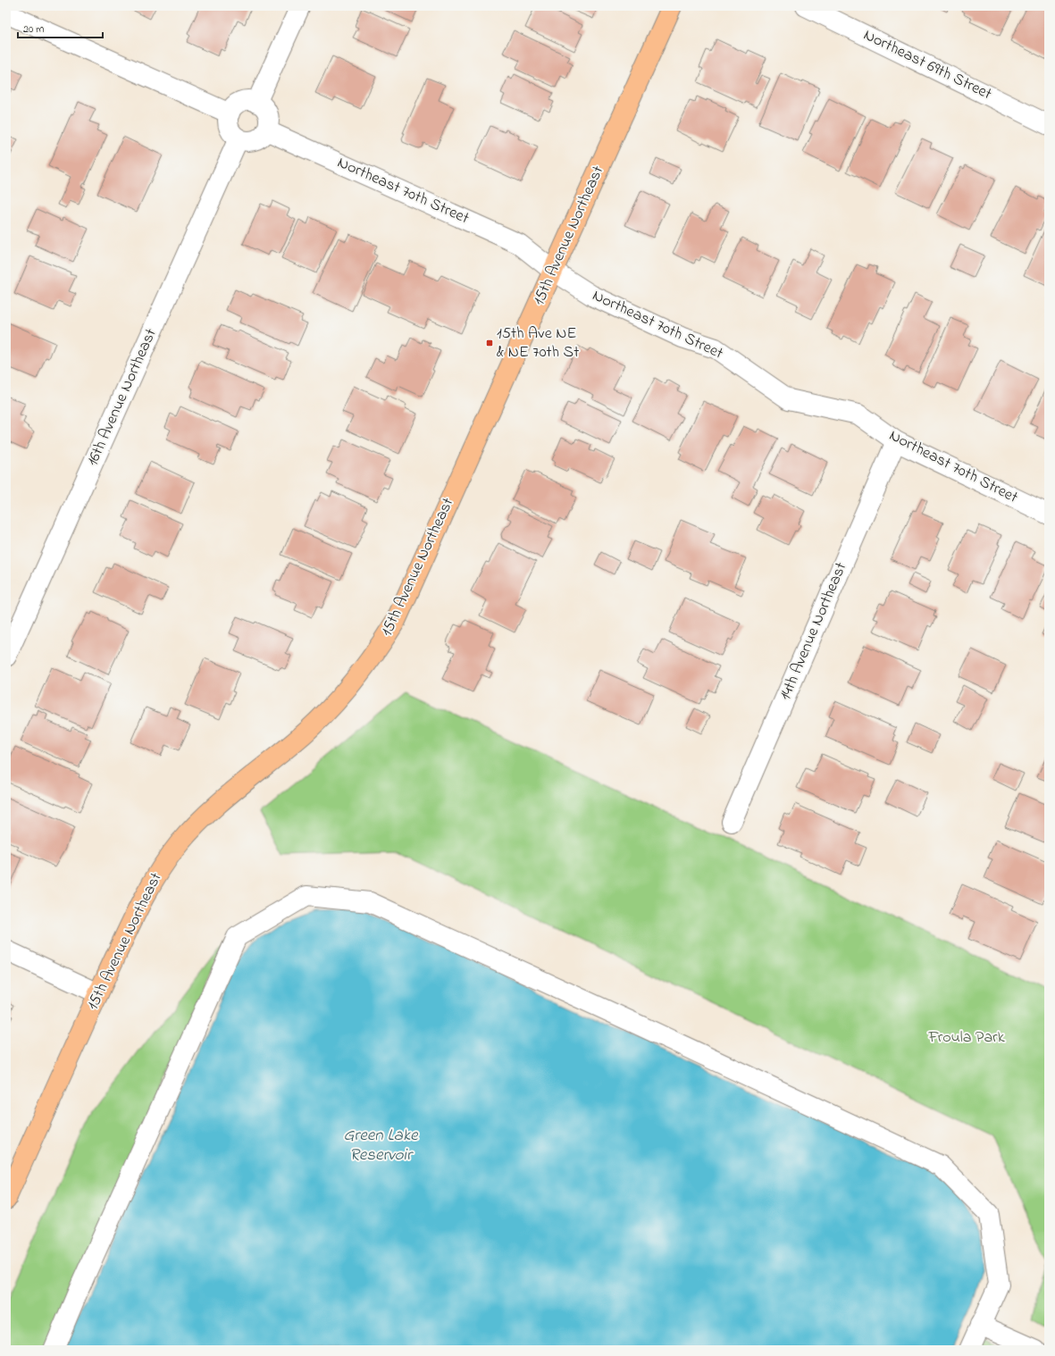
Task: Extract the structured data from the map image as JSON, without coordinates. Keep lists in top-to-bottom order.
{
  "streets": {
    "main road": ["15th Avenue Northeast"],
    "street": [
      "Northeast 69th Street",
      "Northeast 70th Street",
      "16th Avenue Northeast",
      "14th Avenue Northeast"
    ]
  },
  "crossings": [
    ["Northeast 70th Street", "15th Avenue Northeast"],
    ["Northeast 70th Street", "16th Avenue Northeast"],
    ["Northeast 70th Street", "14th Avenue Northeast"]
  ],
  "water": ["Green Lake Reservoir"],
  "parks": ["Froula Park"],
  "places": {
    "transit": ["15th Ave NE & NE 70th St"]
  },
  "scale_bar": "20 m"
}
